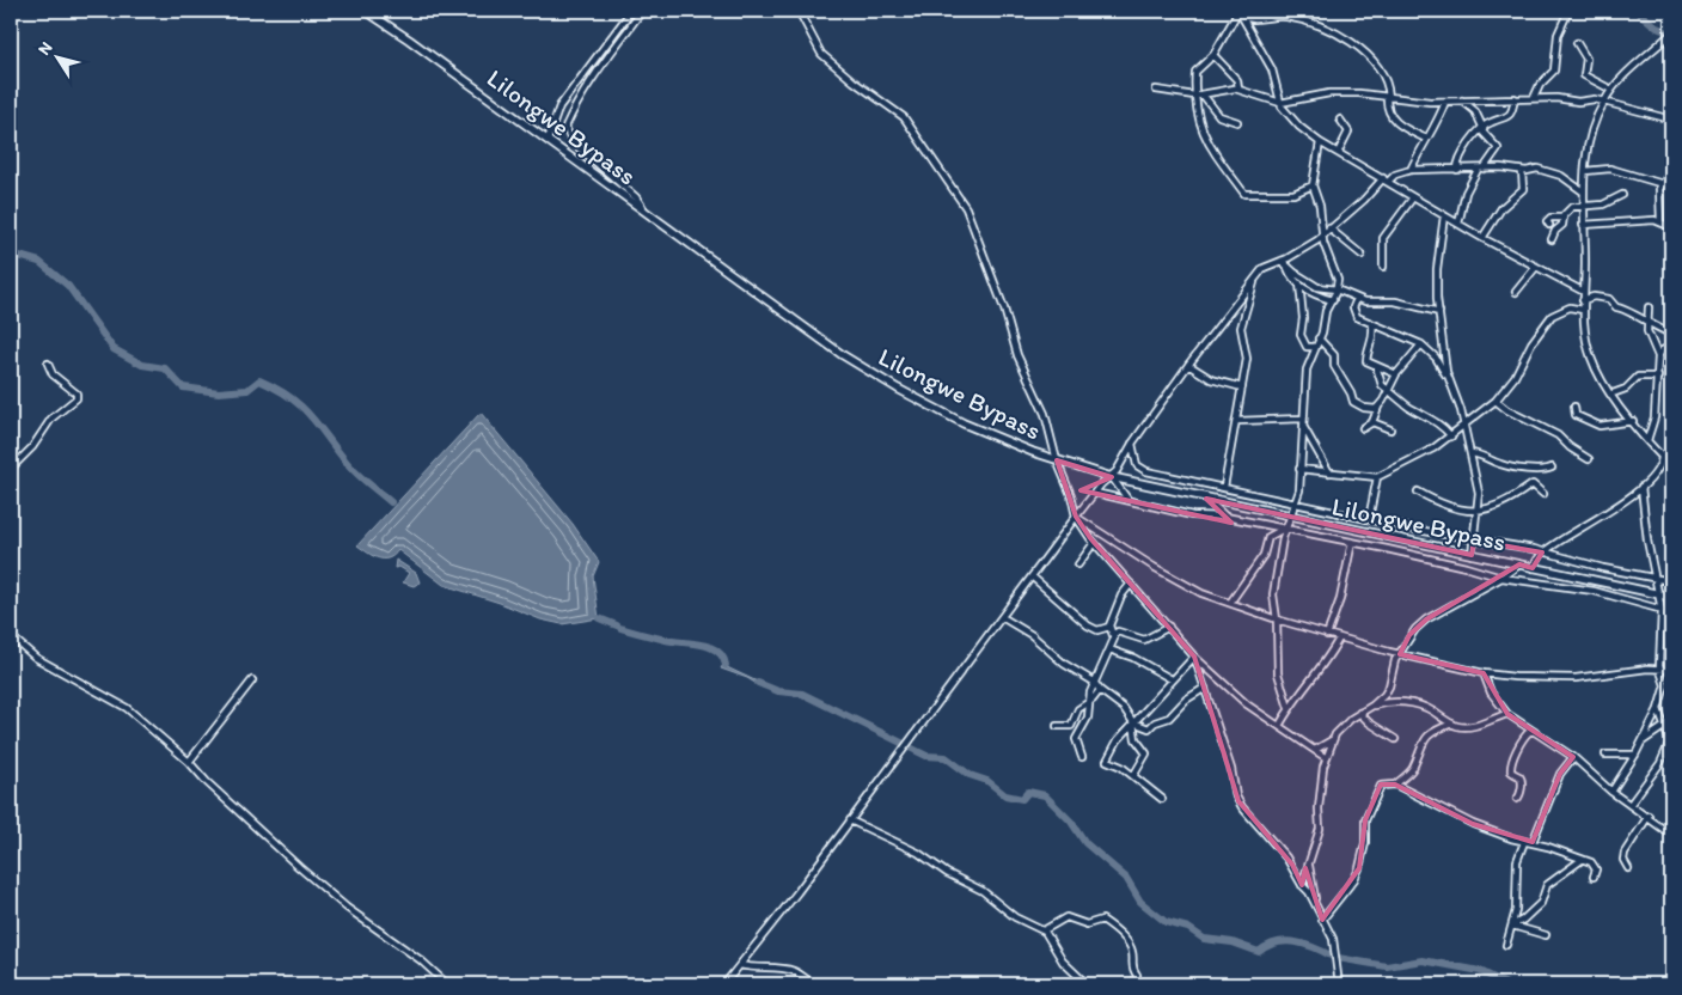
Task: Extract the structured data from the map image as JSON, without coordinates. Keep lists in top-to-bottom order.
{
  "streets": {
    "main road": ["Lilongwe Bypass"]
  },
  "north": "top left"
}
